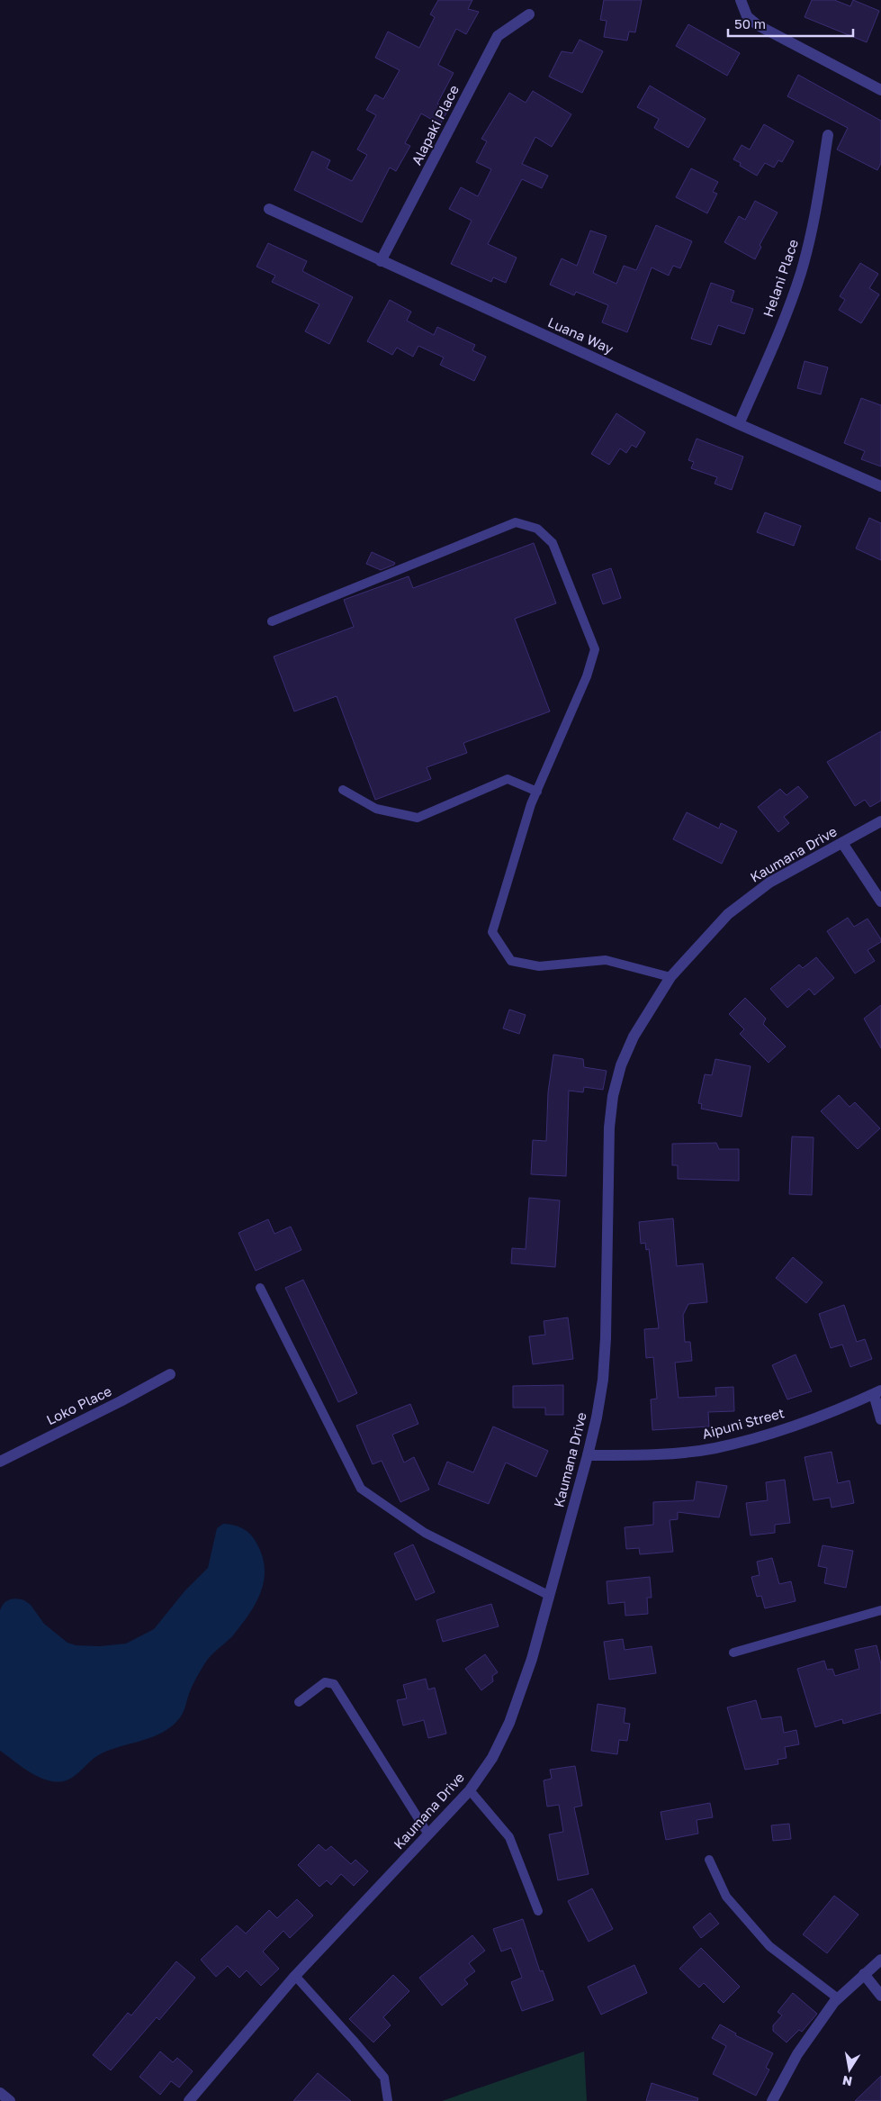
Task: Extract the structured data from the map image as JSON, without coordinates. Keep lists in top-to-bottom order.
{
  "streets": {
    "street": [
      "Alapaki Place",
      "Helani Place",
      "Luana Way",
      "Kaumana Drive",
      "Loko Place",
      "Aipuni Street"
    ]
  },
  "crossings": [
    ["Alapaki Place", "Luana Way"],
    ["Helani Place", "Luana Way"],
    ["Kaumana Drive", "Aipuni Street"]
  ],
  "scale_bar": "50 m",
  "north": "bottom"
}
